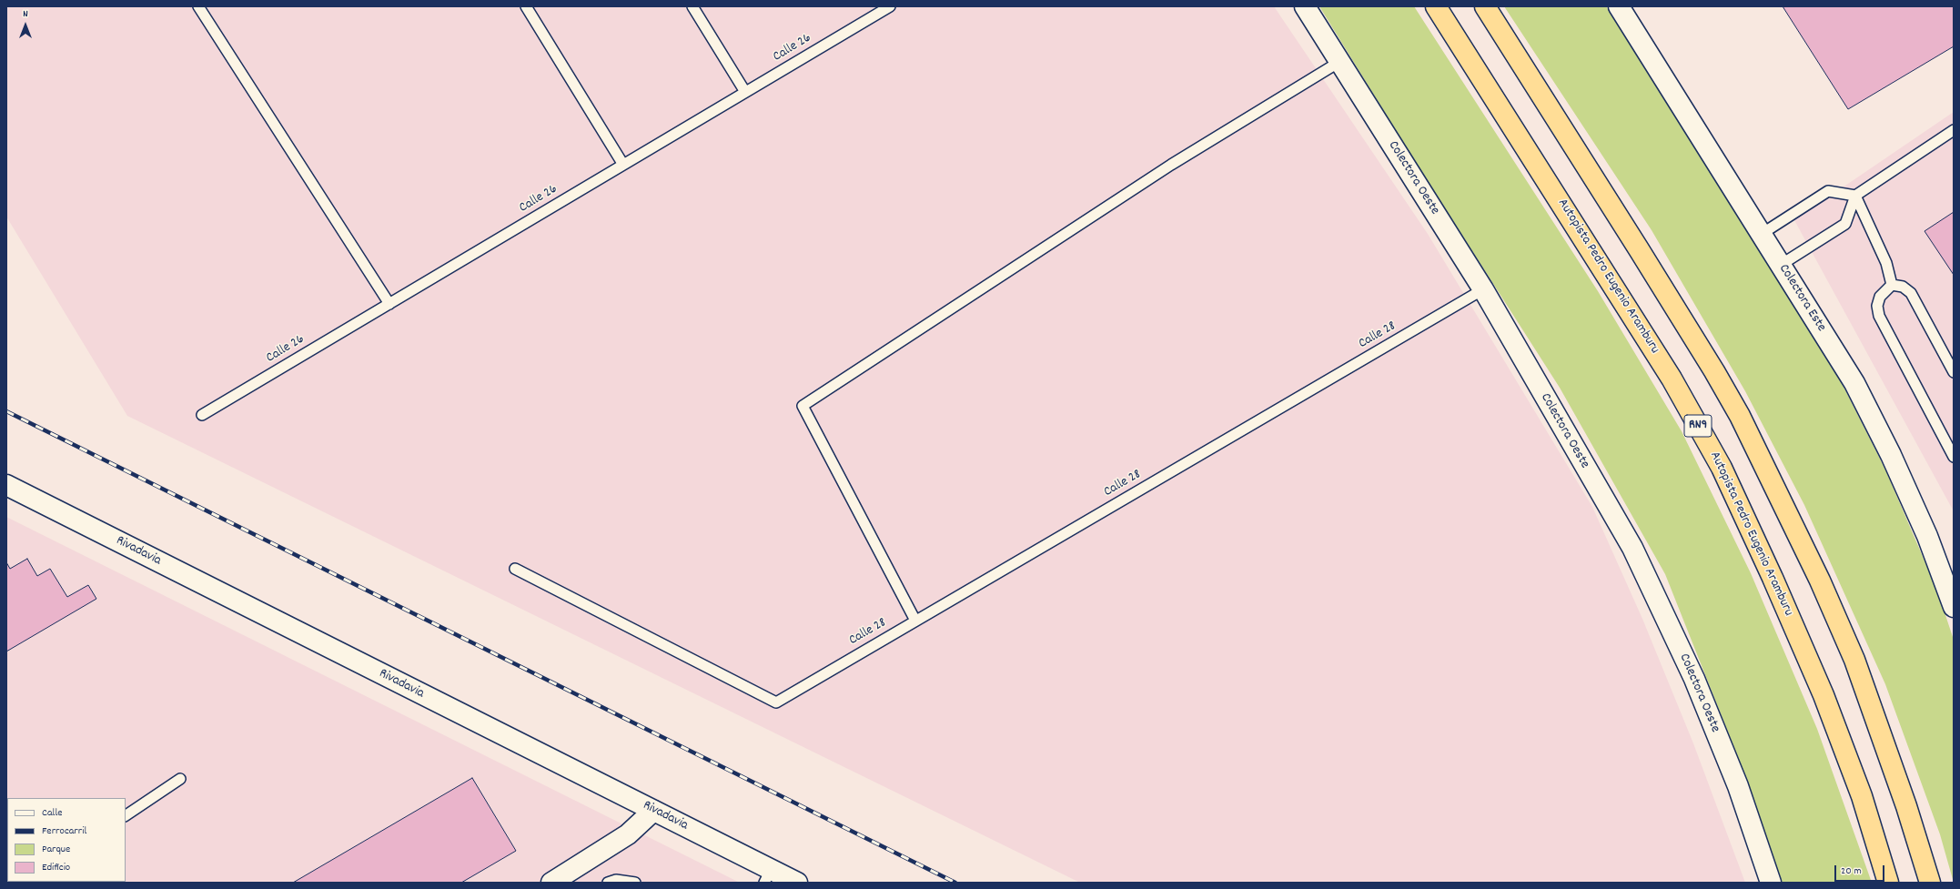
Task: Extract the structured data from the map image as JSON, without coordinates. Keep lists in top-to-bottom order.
{
  "streets": {
    "highway": ["Autopista Pedro Eugenio Aramburu", "RN9"],
    "street": ["Colectora Oeste", "Colectora Este", "Rivadavia"],
    "lane": ["Calle 26", "Calle 28"]
  },
  "crossings": [
    ["Colectora Oeste", "Calle 28"]
  ],
  "legend": [
    "Calle",
    "Ferrocarril",
    "Parque",
    "Edificio"
  ],
  "scale_bar": "20 m",
  "north": "top"
}
